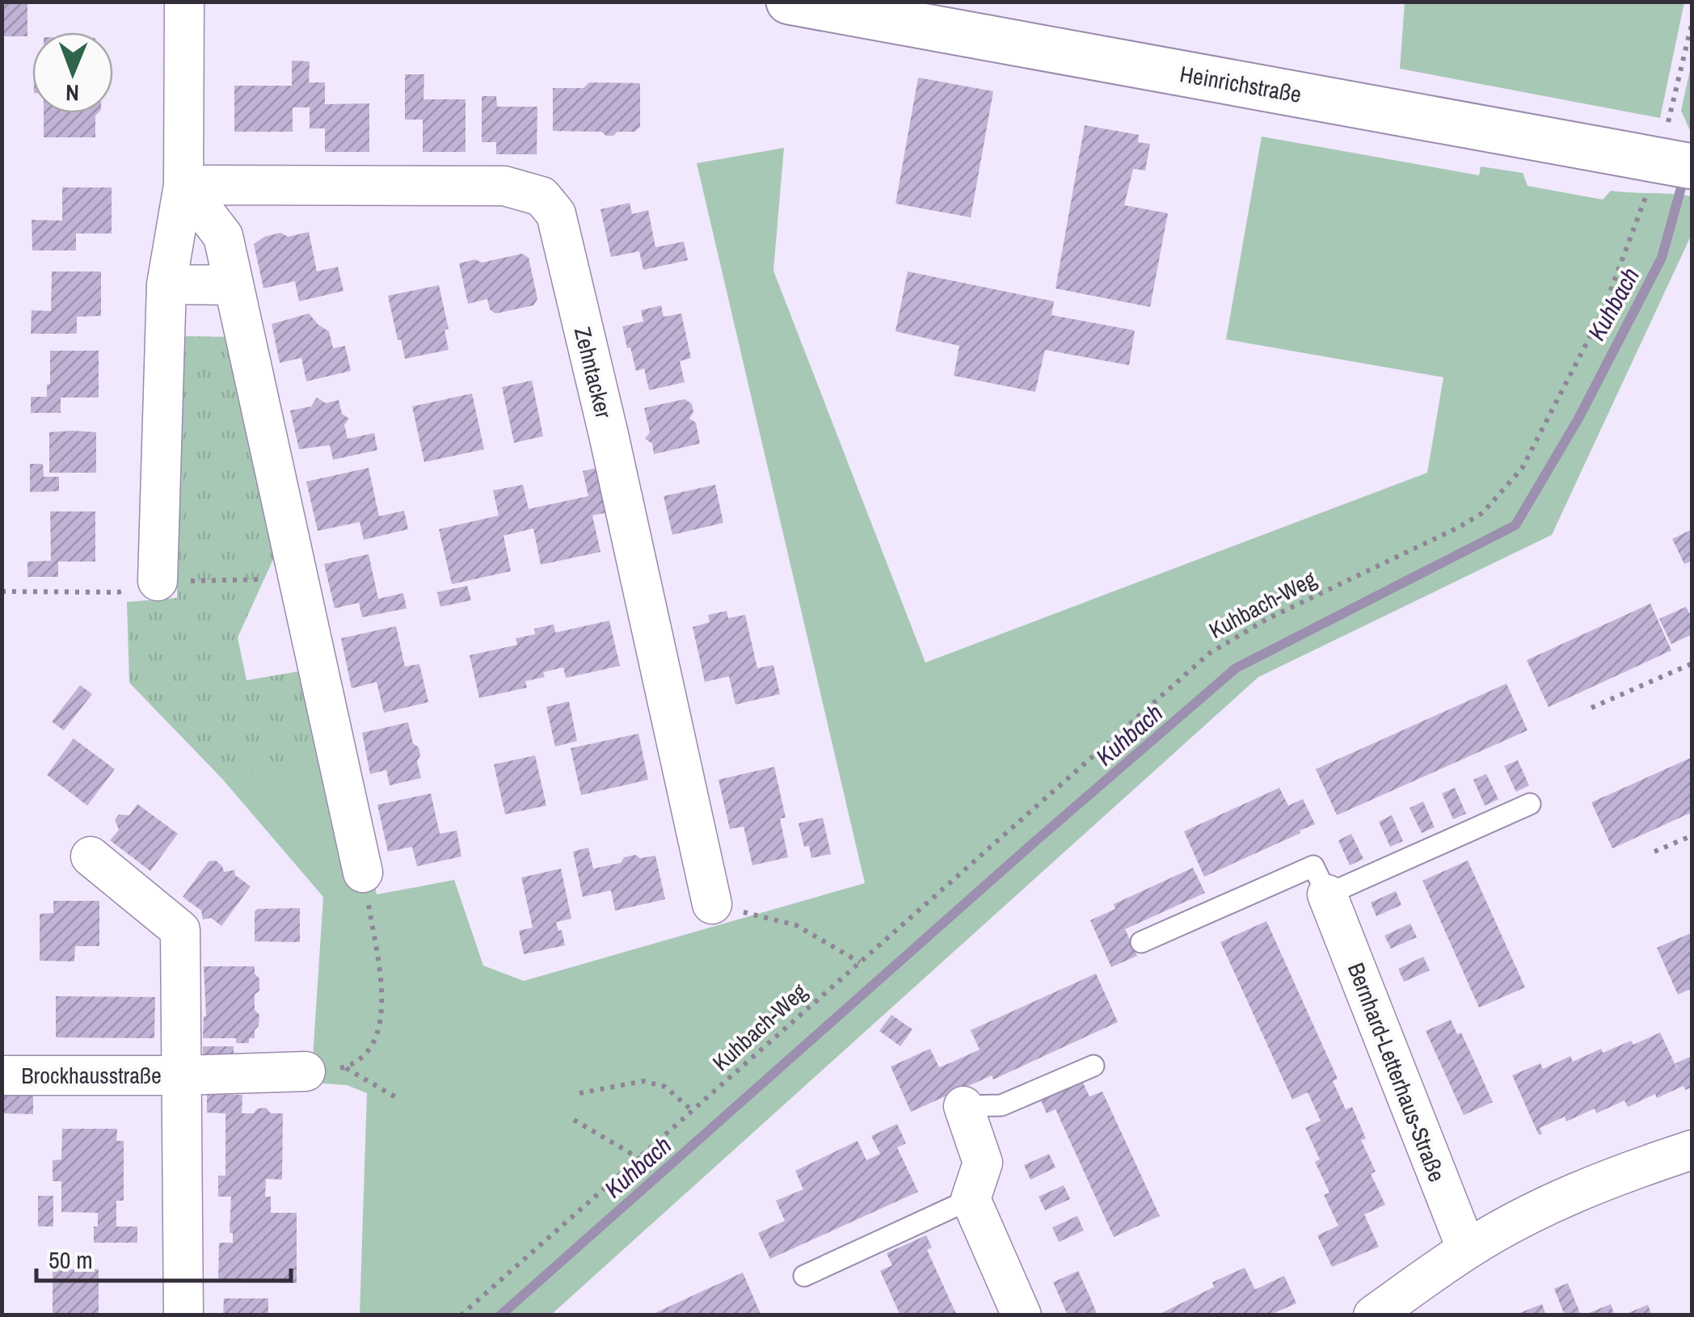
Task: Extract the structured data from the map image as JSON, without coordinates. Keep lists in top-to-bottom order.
{
  "streets": {
    "street": [
      "Heinrichstraße",
      "Zehntacker",
      "Bernhard-Letterhaus-Straße",
      "Brockhausstraße"
    ],
    "path": ["Kuhbach-Weg"]
  },
  "crossings": [
    ["Heinrichstraße", "Kuhbach-Weg"]
  ],
  "water": ["Kuhbach"],
  "scale_bar": "50 m",
  "north": "bottom"
}
